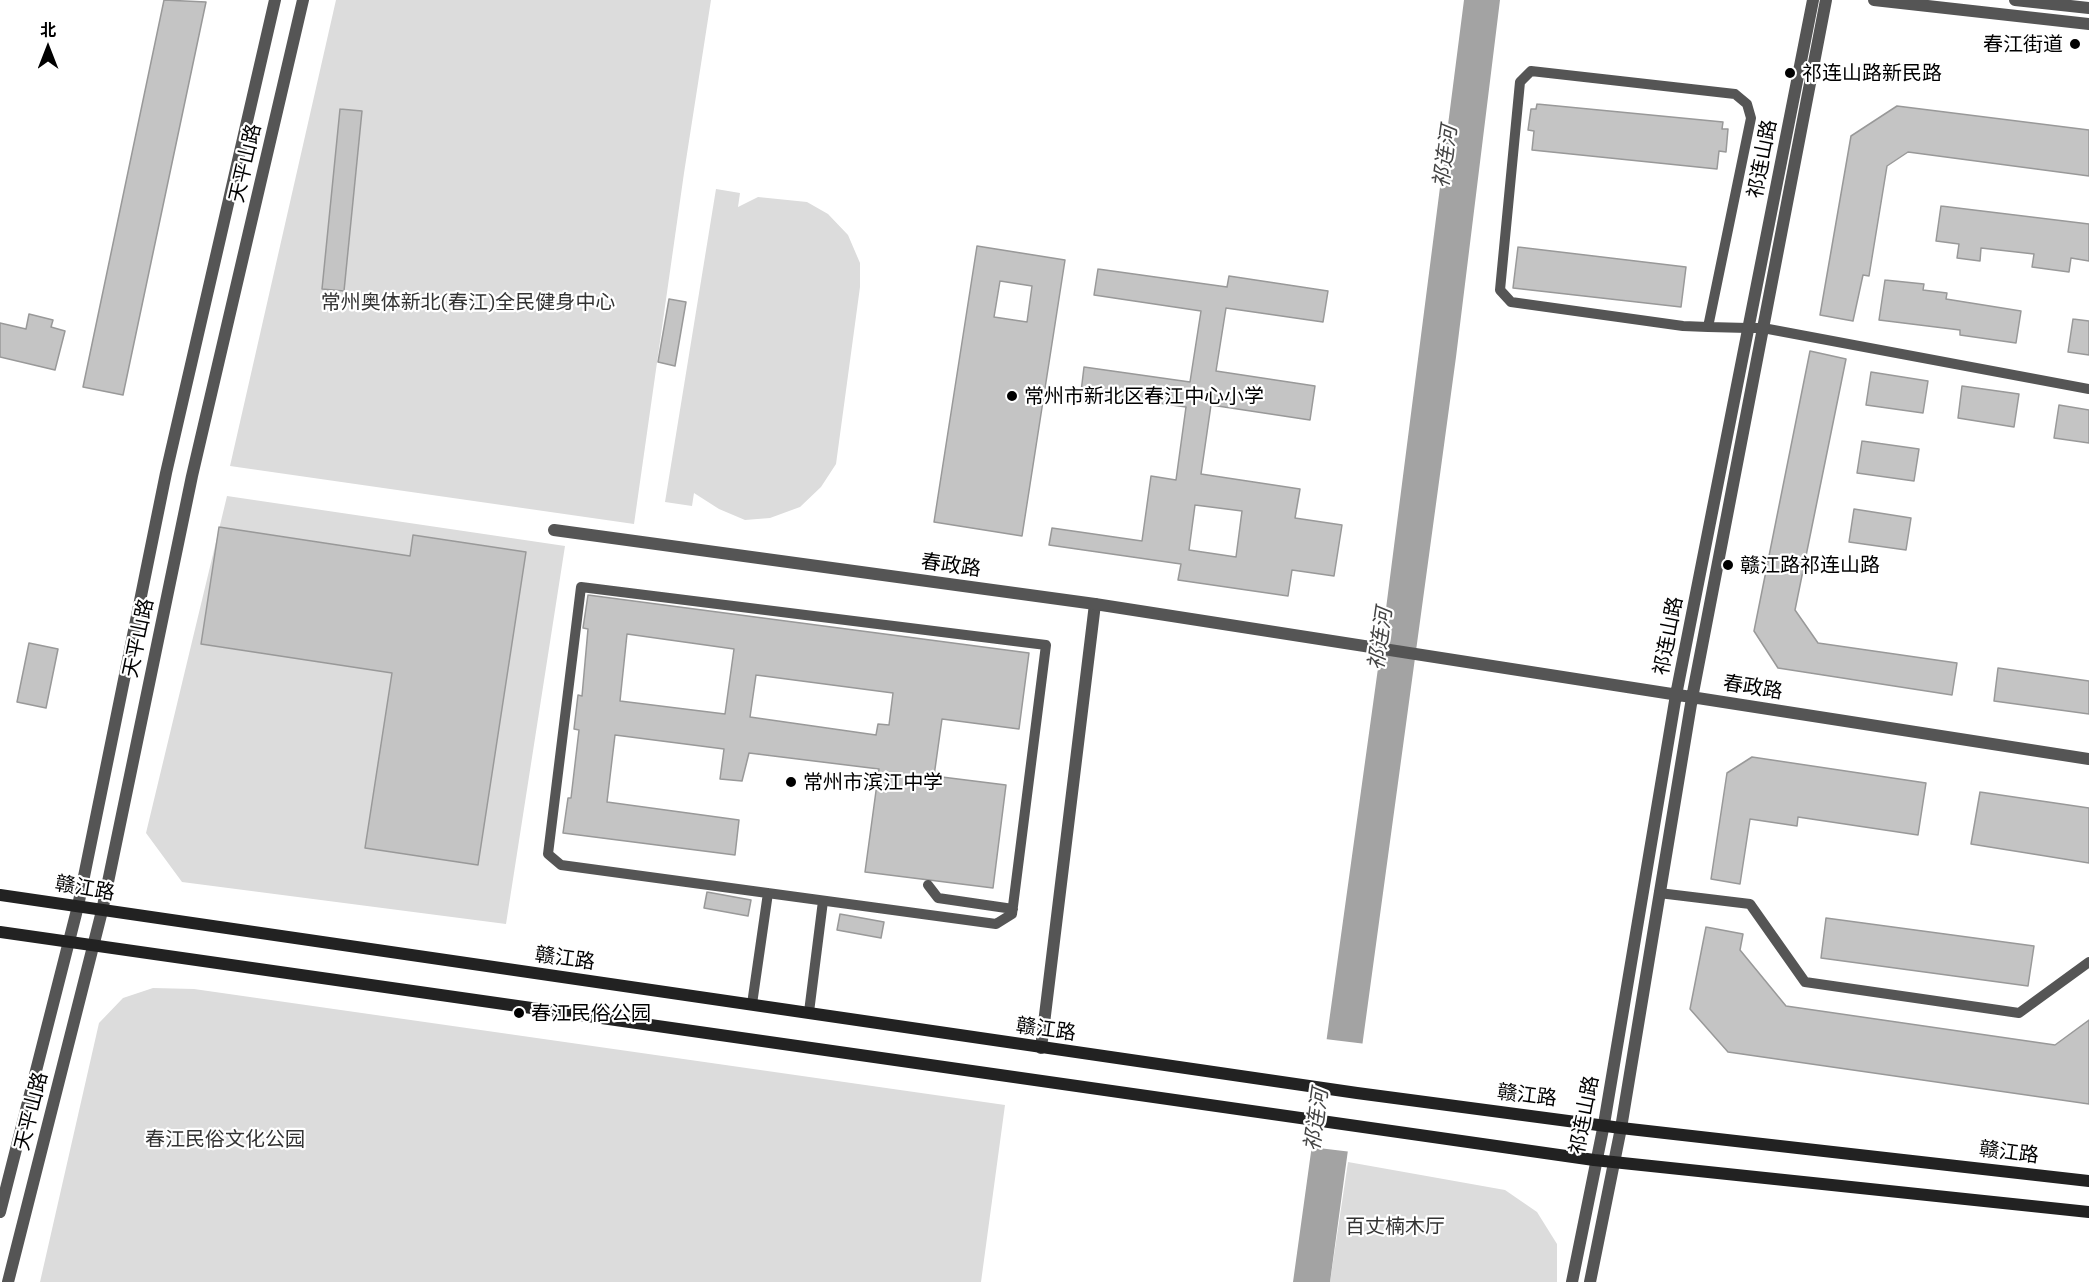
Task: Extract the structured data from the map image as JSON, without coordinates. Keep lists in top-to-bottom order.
{
  "streets": {
    "main road": ["赣江路"],
    "street": ["祁连山路", "天平山路", "春政路"]
  },
  "crossings": [
    ["祁连山路", "春政路"],
    ["祁连山路", "赣江路"],
    ["天平山路", "赣江路"]
  ],
  "water": ["祁连河"],
  "parks": ["常州奥体新北(春江)全民健身中心", "春江民俗文化公园", "百丈楠木厅"],
  "places": [
    "春江街道",
    "祁连山路新民路",
    "常州市新北区春江中心小学",
    "赣江路祁连山路",
    "常州市滨江中学",
    "春江民俗公园"
  ],
  "north": "top"
}
